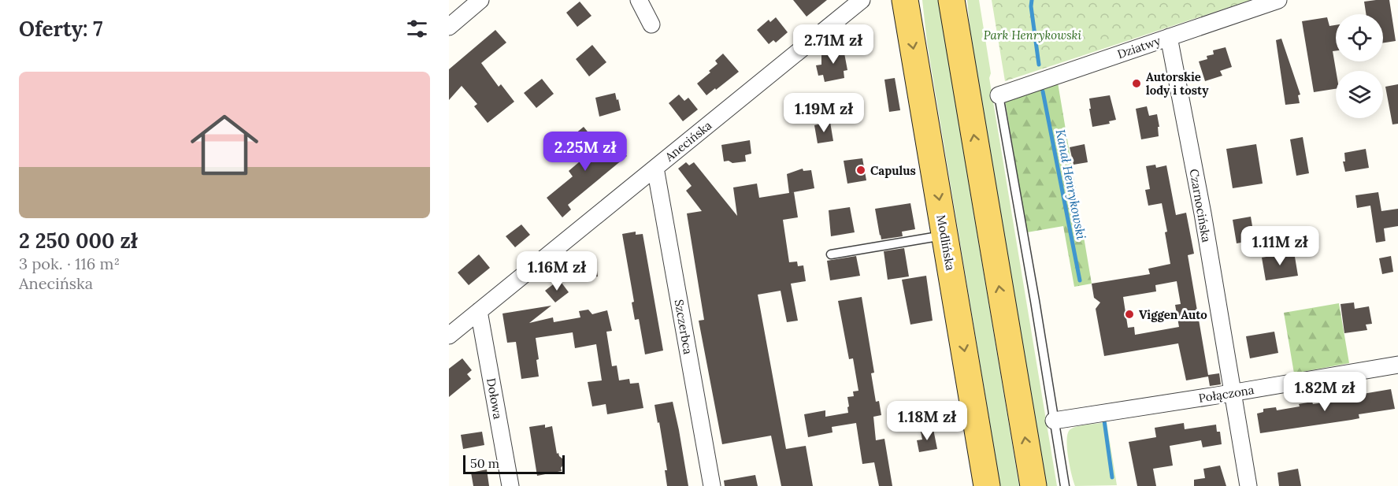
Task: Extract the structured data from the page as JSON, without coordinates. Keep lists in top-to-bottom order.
{
  "streets": {
    "main road": ["Modlińska"],
    "street": [
      "Dziatwy",
      "Anecińska",
      "Czarnocińska",
      "Szczerbca",
      "Połączona",
      "Dołowa"
    ]
  },
  "crossings": [
    ["Dziatwy", "Czarnocińska"],
    ["Anecińska", "Szczerbca"],
    ["Anecińska", "Dołowa"],
    ["Czarnocińska", "Połączona"]
  ],
  "water": ["Kanał Henrykowski"],
  "parks": ["Park Henrykowski"],
  "places": ["Autorskie lody i tosty", "Capulus", "Viggen Auto"],
  "scale_bar": "50 m",
  "page": {
    "heading": "Oferty: 7",
    "price": [
      "2.71M zł",
      "1.19M zł",
      "2.25M zł",
      "1.11M zł",
      "1.16M zł",
      "1.82M zł",
      "1.18M zł"
    ],
    "list": [
      {
        "name": "2 250 000 zł",
        "note": "3 pok. · 116 m² · Anecińska"
      }
    ],
    "scale": "50 m"
  }
}
